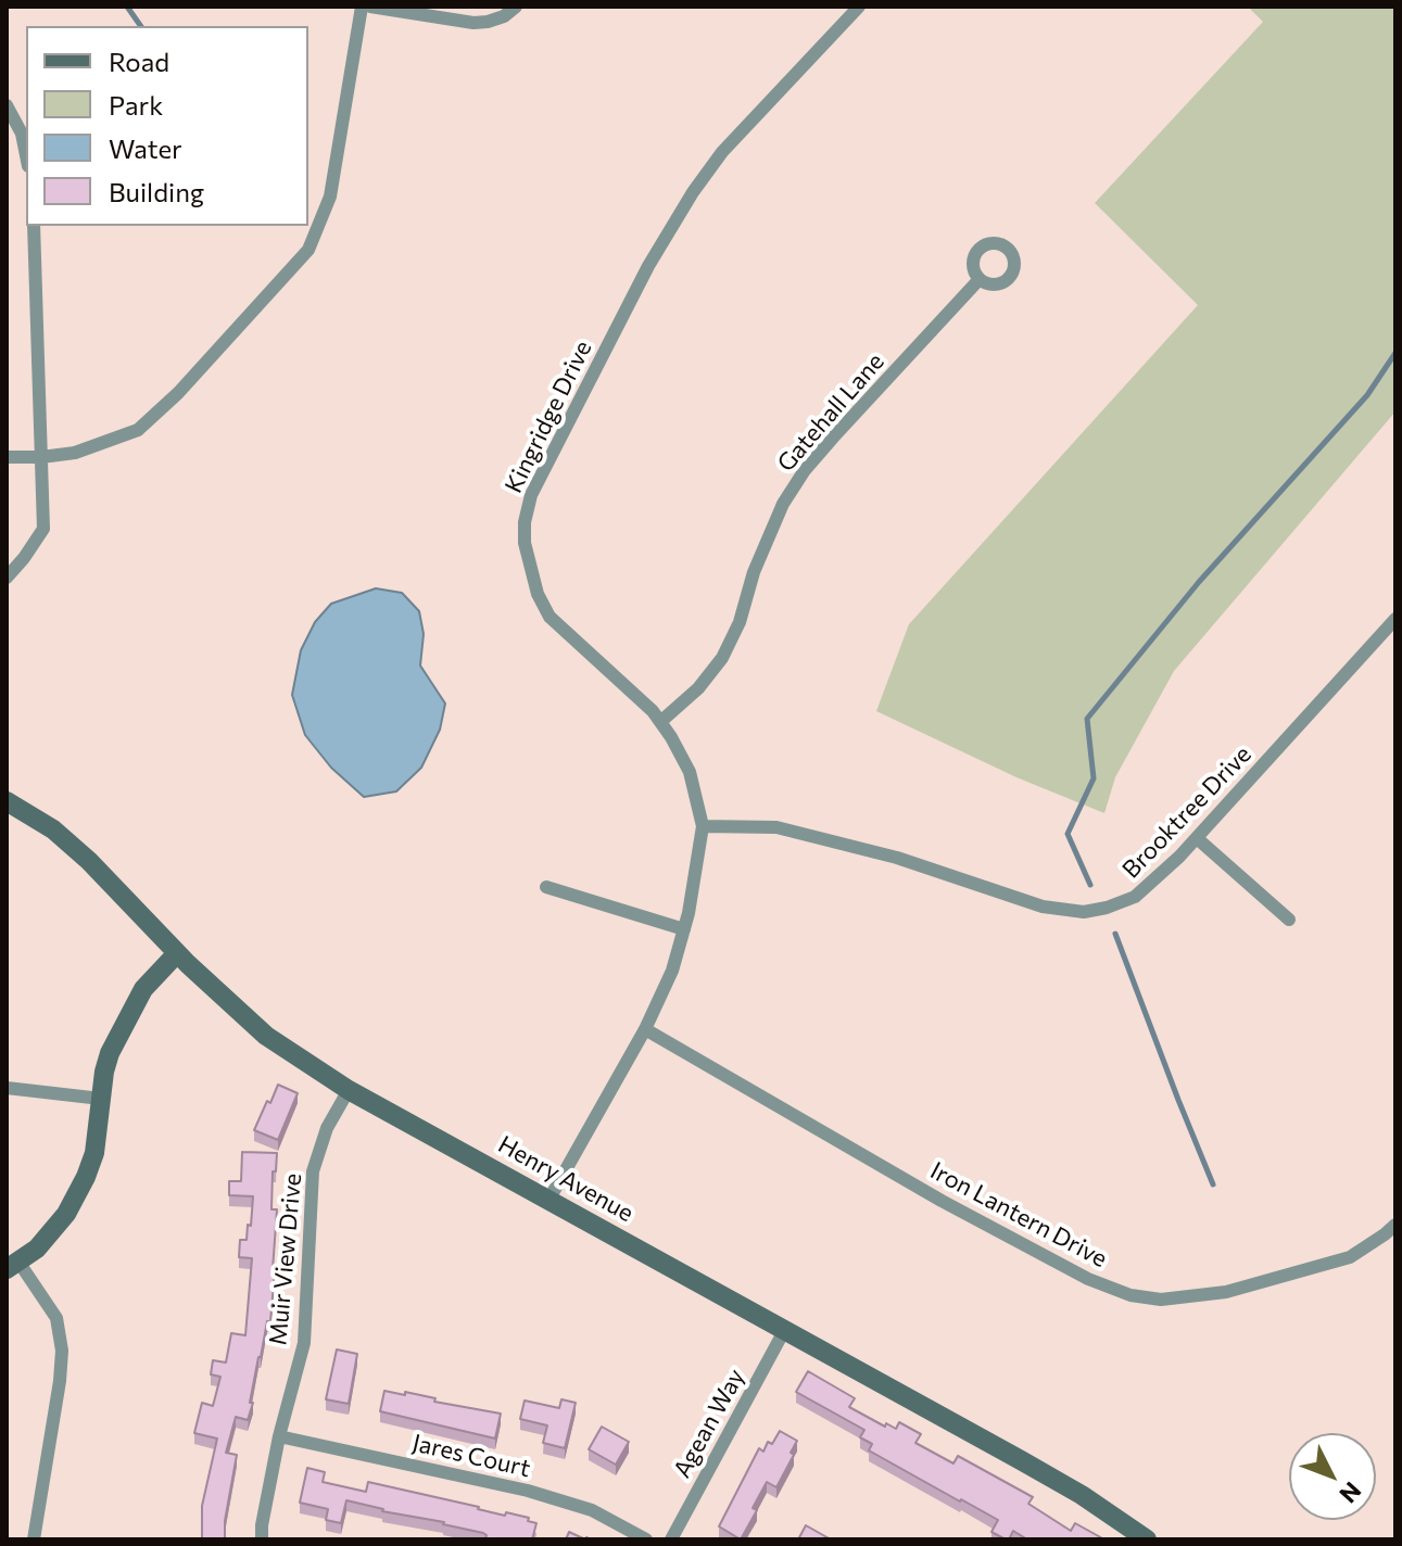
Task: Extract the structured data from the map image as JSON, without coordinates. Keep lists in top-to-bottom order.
{
  "streets": {
    "street": [
      "Gatehall Lane",
      "Kingridge Drive",
      "Brooktree Drive",
      "Henry Avenue",
      "Iron Lantern Drive",
      "Muir View Drive",
      "Agean Way",
      "Jares Court"
    ]
  },
  "crossings": [
    ["Gatehall Lane", "Kingridge Drive"],
    ["Kingridge Drive", "Brooktree Drive"],
    ["Kingridge Drive", "Henry Avenue"],
    ["Kingridge Drive", "Iron Lantern Drive"],
    ["Henry Avenue", "Muir View Drive"],
    ["Henry Avenue", "Agean Way"],
    ["Muir View Drive", "Jares Court"]
  ],
  "legend": [
    "Road",
    "Park",
    "Water",
    "Building"
  ],
  "north": "bottom right"
}
